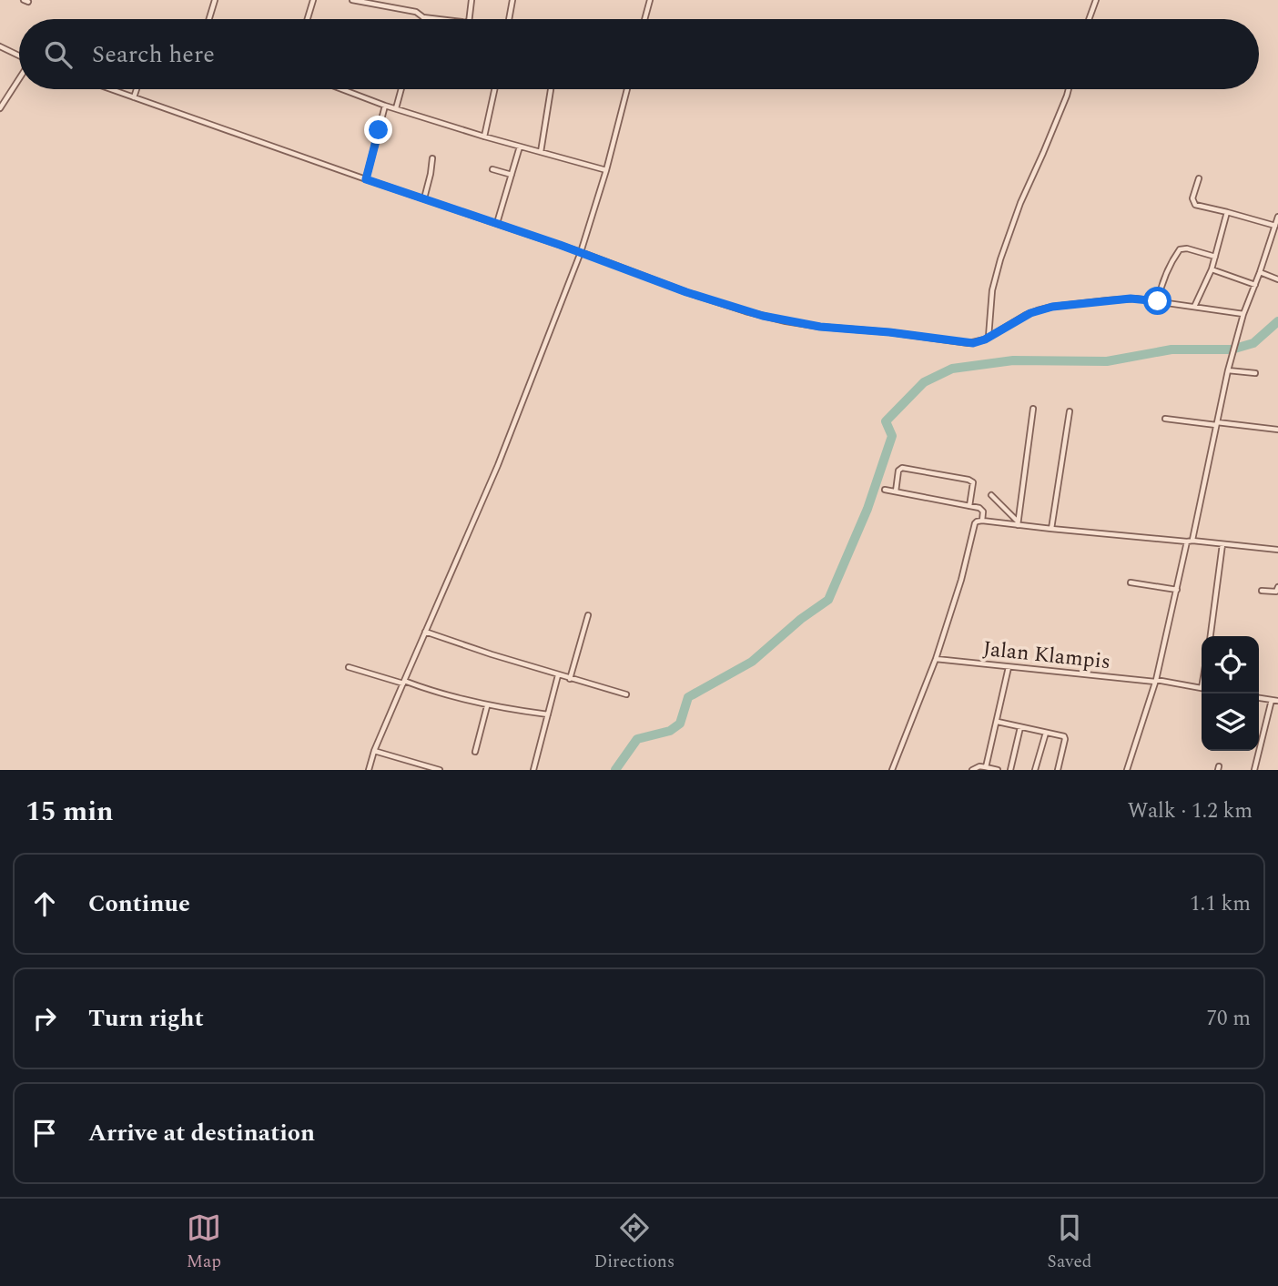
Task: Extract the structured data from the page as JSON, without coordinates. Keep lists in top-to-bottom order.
{
  "streets": {
    "street": ["Jalan Klampis"]
  },
  "page": {
    "search": "Search here",
    "heading": ["15 min", "Walk · 1.2 km"],
    "list": [
      ["Continue", "1.1 km"],
      ["Turn right", "70 m"],
      "Arrive at destination"
    ],
    "nav": ["Map", "Directions", "Saved"]
  }
}
